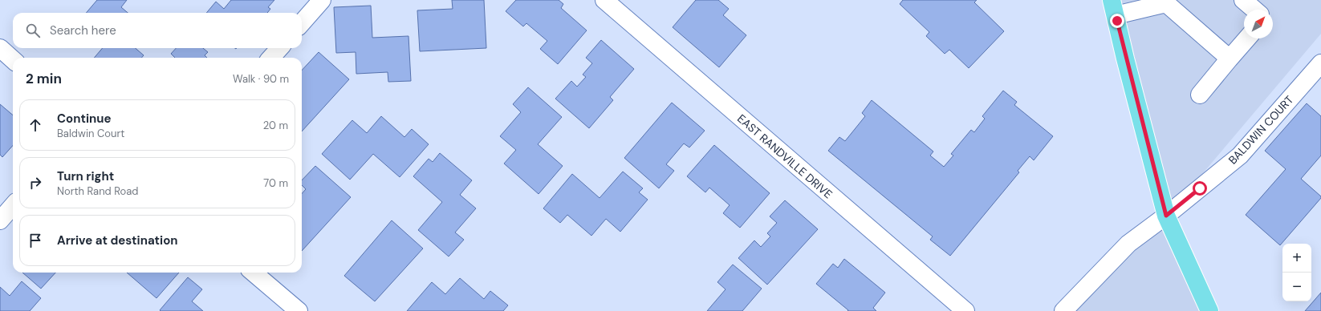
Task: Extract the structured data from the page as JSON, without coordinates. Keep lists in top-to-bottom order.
{
  "streets": {
    "street": ["BALDWIN COURT", "EAST RANDVILLE DRIVE"]
  },
  "north": "top right",
  "page": {
    "search": "Search here",
    "heading": ["2 min", "Walk · 90 m"],
    "list": [
      ["Continue", "Baldwin Court", "20 m"],
      ["Turn right", "North Rand Road", "70 m"],
      "Arrive at destination"
    ],
    "map_buttons": ["+", "−"]
  }
}
